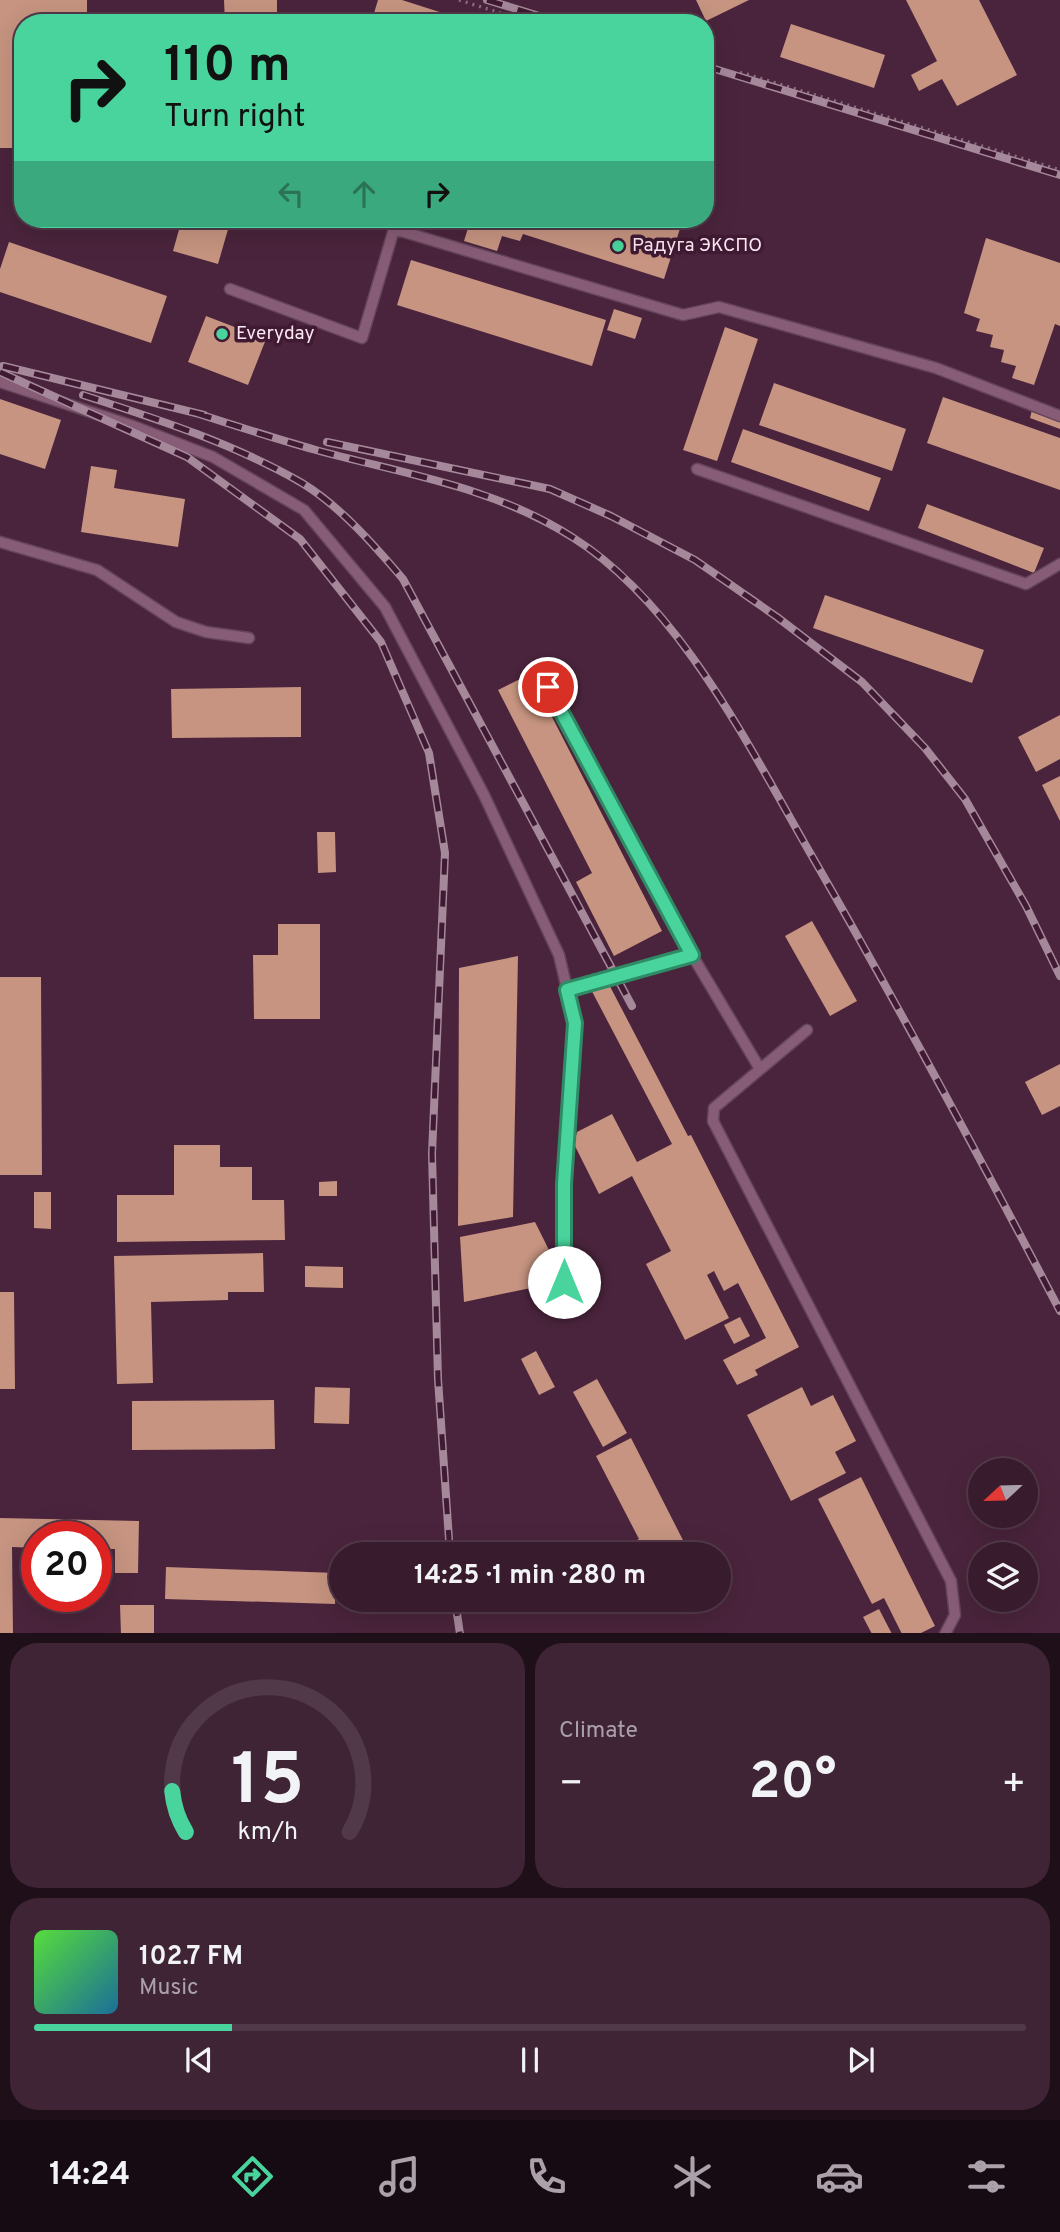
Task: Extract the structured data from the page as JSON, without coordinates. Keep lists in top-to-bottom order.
{
  "places": ["Радуга ЭКСПО", "Everyday"],
  "north": "left",
  "page": {
    "turn": ["110 m", "Turn right"],
    "limit": "20",
    "trip": "14:25 · 1 min · 280 m",
    "tile": "Climate",
    "heat": ["−", "20°", "+"],
    "song": ["102.7 FM", "Music"],
    "tabs": "14:24",
    "gauge": ["15", "km/h"]
  }
}
